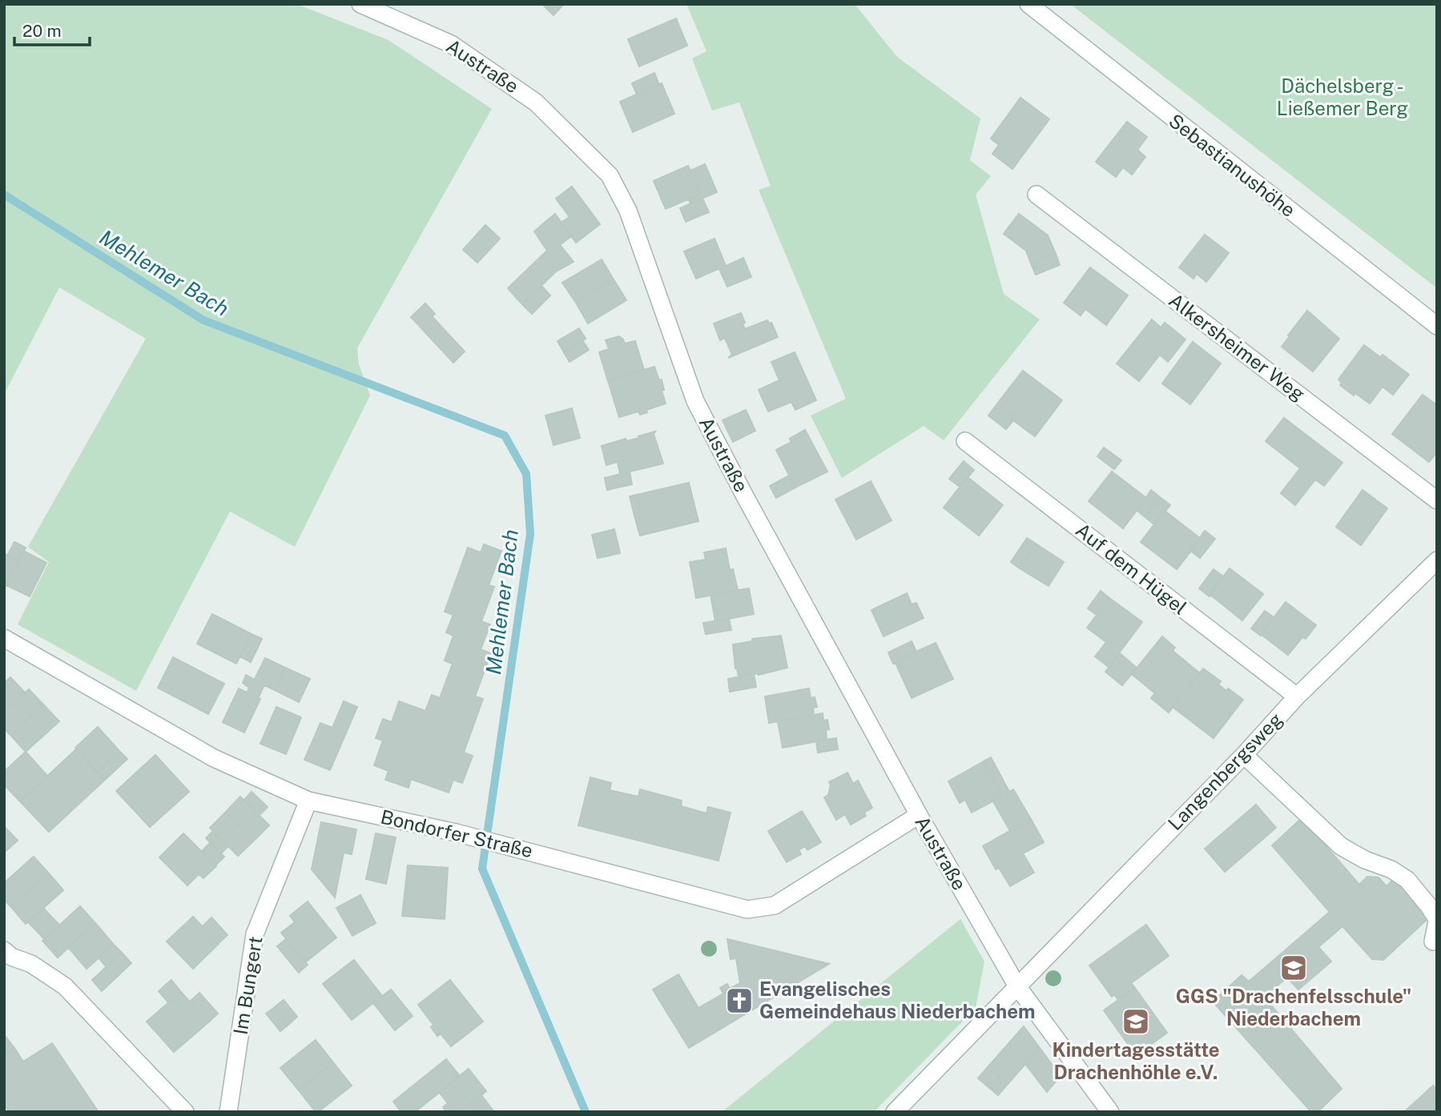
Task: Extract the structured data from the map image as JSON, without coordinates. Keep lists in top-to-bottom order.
{
  "streets": {
    "street": [
      "Austraße",
      "Sebastianushöhe",
      "Alkersheimer Weg",
      "Auf dem Hügel",
      "Langenbergsweg",
      "Bondorfer Straße",
      "Im Bungert"
    ]
  },
  "crossings": [
    ["Austraße", "Langenbergsweg"],
    ["Austraße", "Bondorfer Straße"],
    ["Auf dem Hügel", "Langenbergsweg"],
    ["Bondorfer Straße", "Im Bungert"]
  ],
  "water": ["Mehlemer Bach"],
  "parks": ["Dächelsberg - Ließemer Berg"],
  "places": {
    "school or university": ["GGS \"Drachenfelsschule\" Niederbachem", "Kindertagesstätte Drachenhöhle e.V."],
    "church": ["Evangelisches Gemeindehaus Niederbachem"]
  },
  "scale_bar": "20 m"
}
